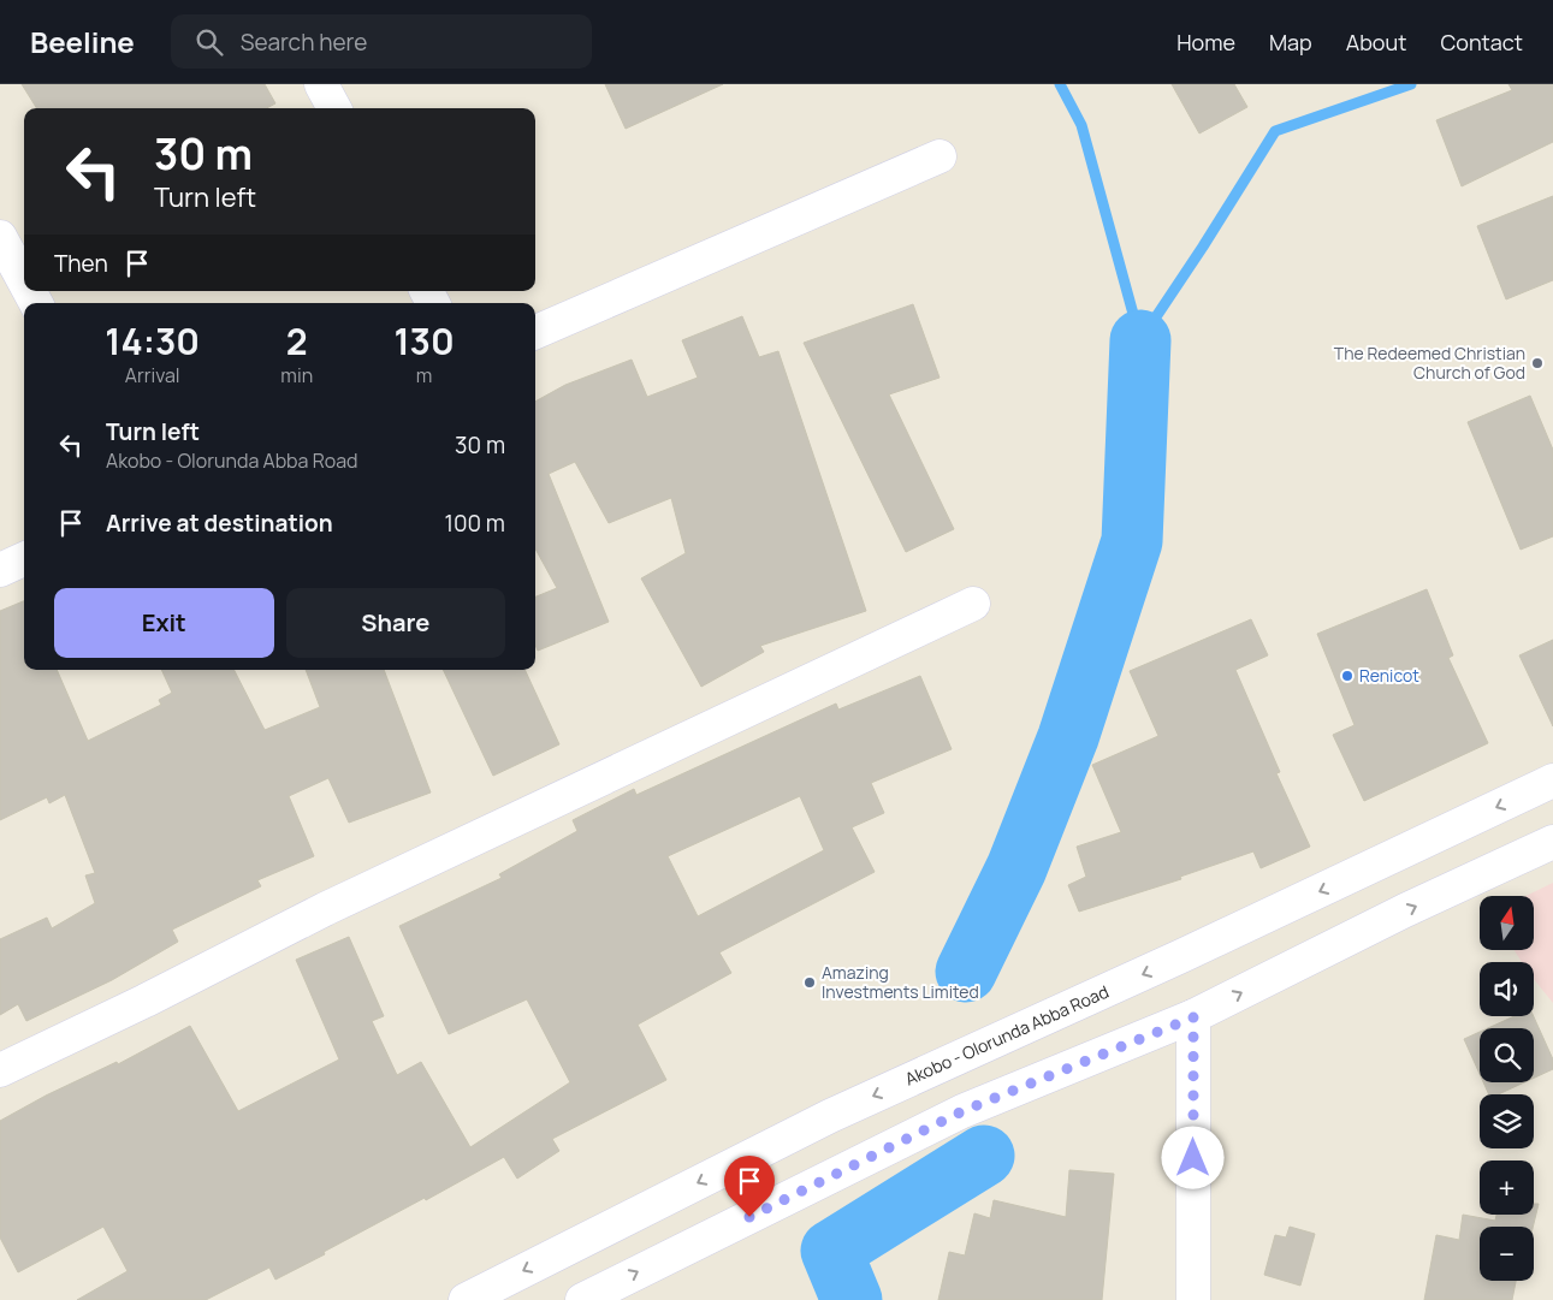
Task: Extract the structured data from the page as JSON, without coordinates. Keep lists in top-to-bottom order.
{
  "streets": {
    "main road": ["Akobo - Olorunda Abba Road"]
  },
  "places": ["The Redeemed Christian Church of God", "Renicot", "Amazing Investments Limited"],
  "north": "top",
  "page": {
    "header": "Beeline",
    "search": "Search here",
    "nav": [
      "Home",
      "Map",
      "About",
      "Contact"
    ],
    "turn": ["30 m", "Turn left"],
    "then": "Then",
    "eta": [
      "14:30",
      "Arrival",
      "2",
      "min",
      "130",
      "m"
    ],
    "list": [
      {
        "name": "Turn left",
        "note": "Akobo - Olorunda Abba Road",
        "value": "30 m"
      },
      {
        "name": "Arrive at destination",
        "value": "100 m"
      }
    ],
    "buttons": ["Exit", "Share"],
    "map_buttons": ["+", "−"]
  }
}
